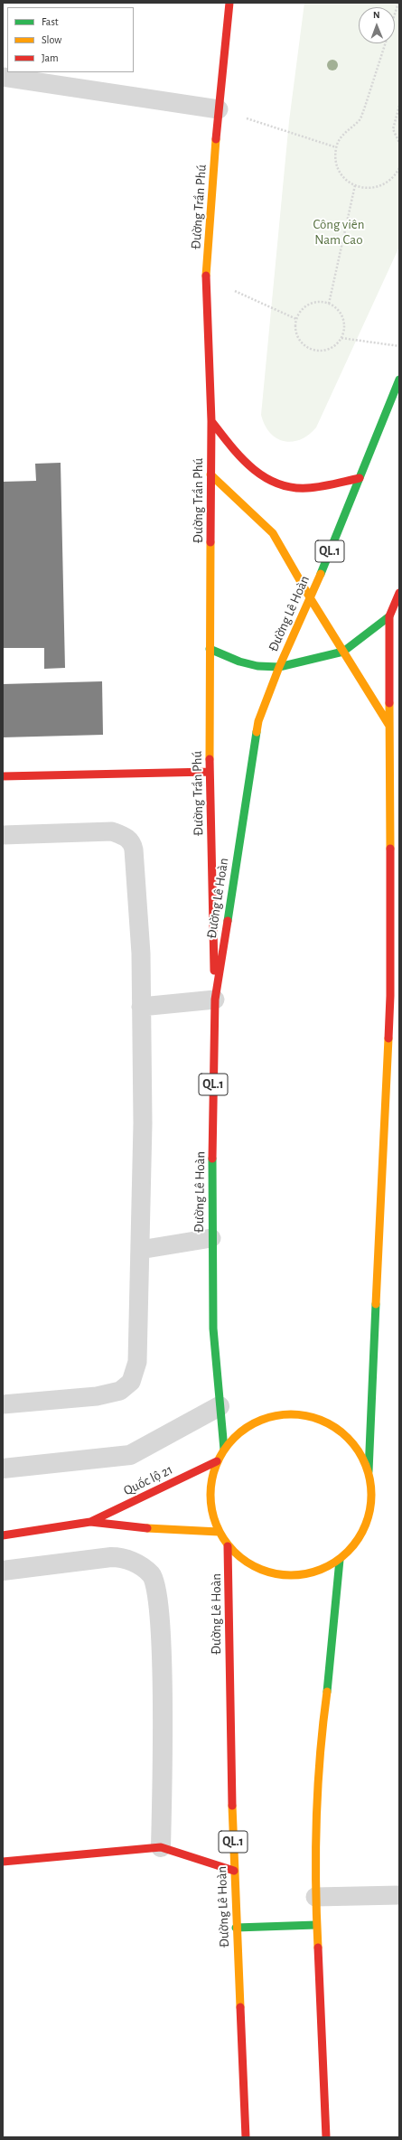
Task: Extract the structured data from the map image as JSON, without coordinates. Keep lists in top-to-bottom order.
{
  "streets": {
    "main road": [
      "Đường Trần Phú",
      "QL.1",
      "Đường Lê Hoàn",
      "Quốc lộ 21"
    ]
  },
  "crossings": [
    ["Đường Trần Phú", "Đường Lê Hoàn"]
  ],
  "parks": ["Công viên Nam Cao"],
  "legend": ["Fast", "Slow", "Jam"],
  "north": "top"
}
